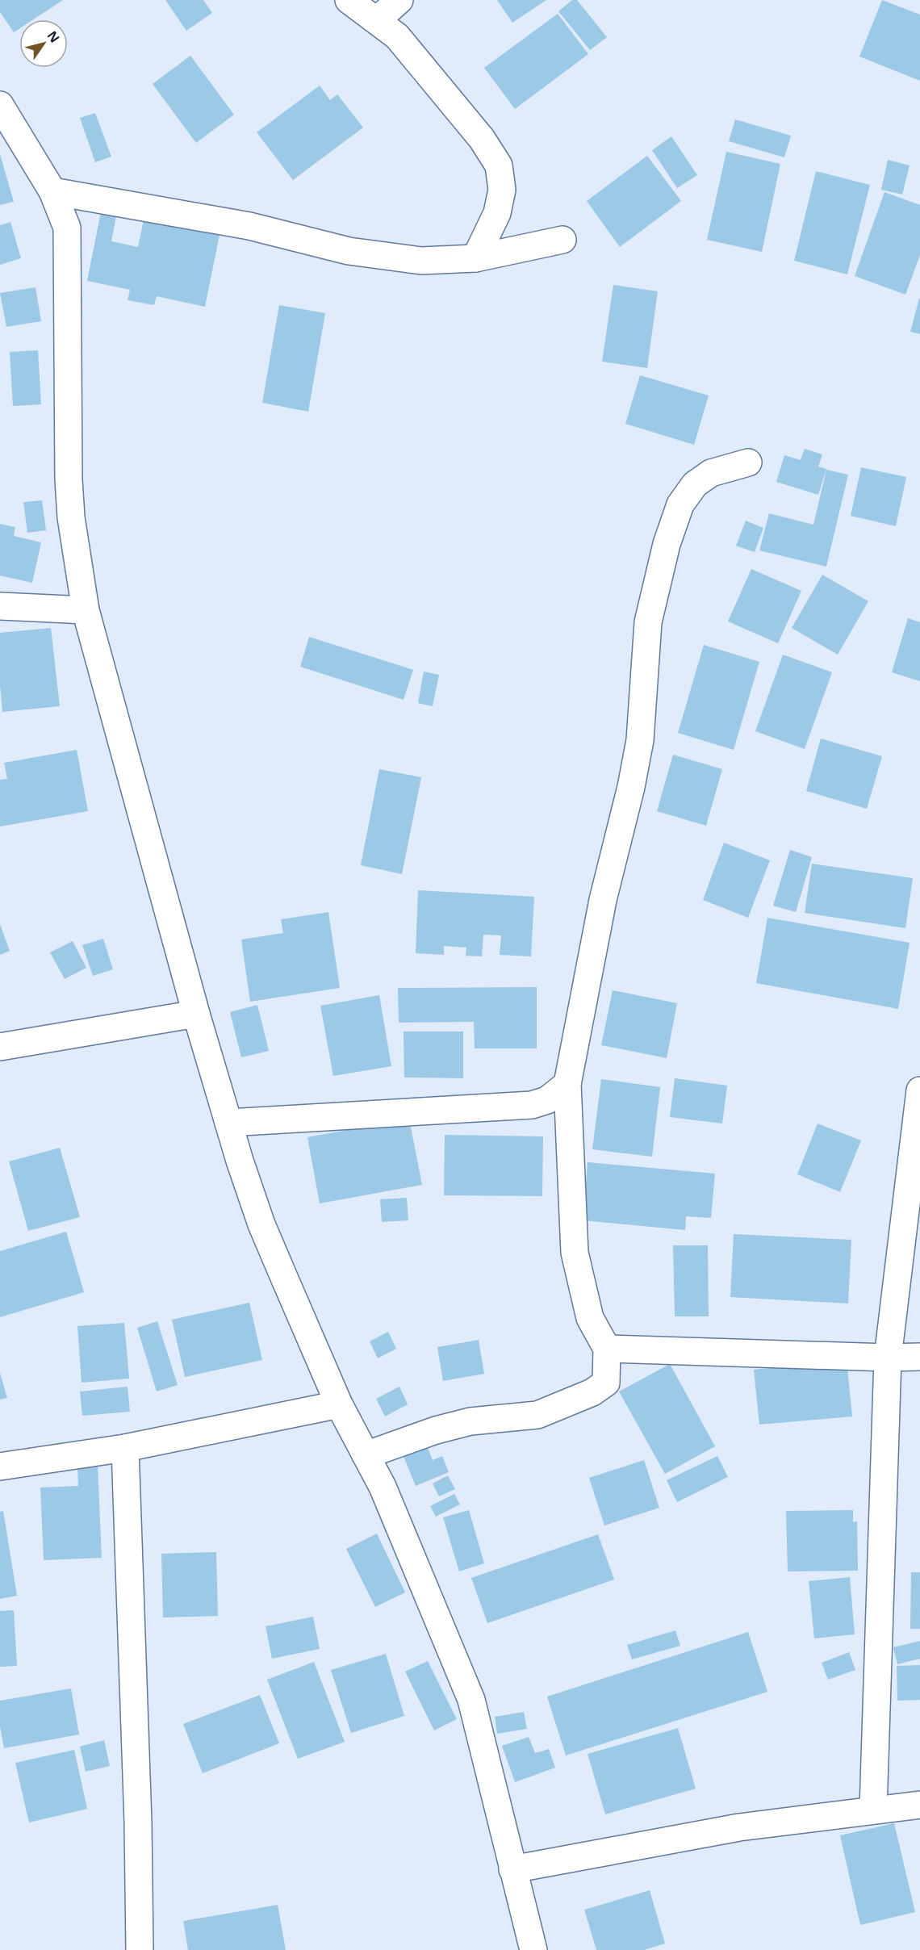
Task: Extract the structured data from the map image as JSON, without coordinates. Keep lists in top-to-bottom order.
{
  "north": "top right"
}
